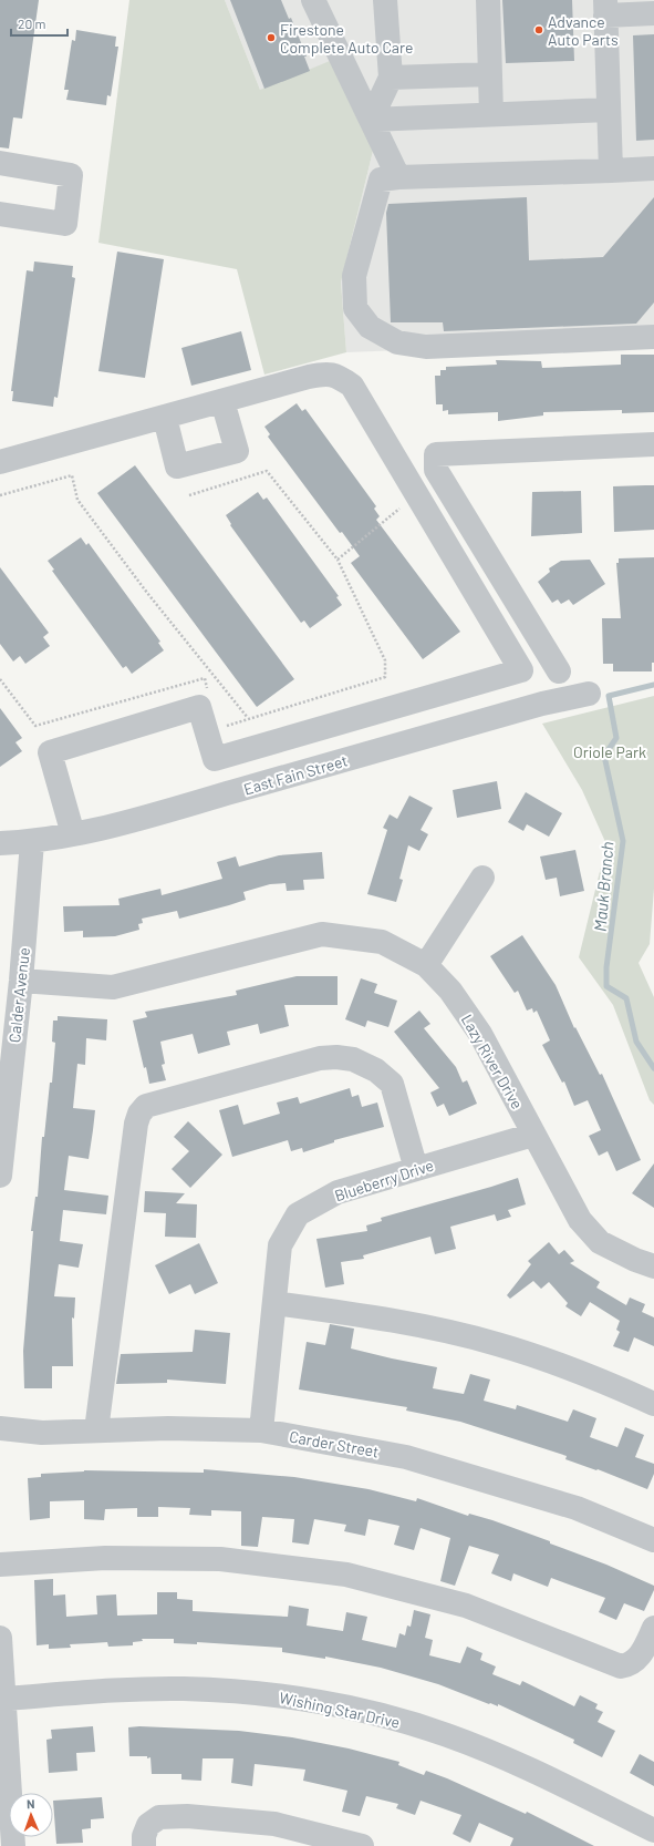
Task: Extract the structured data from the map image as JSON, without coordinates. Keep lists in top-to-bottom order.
{
  "streets": {
    "street": [
      "East Fain Street",
      "Calder Avenue",
      "Lazy River Drive",
      "Blueberry Drive",
      "Carder Street",
      "Wishing Star Drive"
    ]
  },
  "crossings": [
    ["East Fain Street", "Calder Avenue"],
    ["Calder Avenue", "Lazy River Drive"],
    ["Lazy River Drive", "Blueberry Drive"],
    ["Blueberry Drive", "Carder Street"]
  ],
  "water": ["Mauk Branch"],
  "parks": ["Oriole Park"],
  "places": ["Advance Auto Parts", "Firestone Complete Auto Care"],
  "scale_bar": "20 m",
  "north": "top"
}
